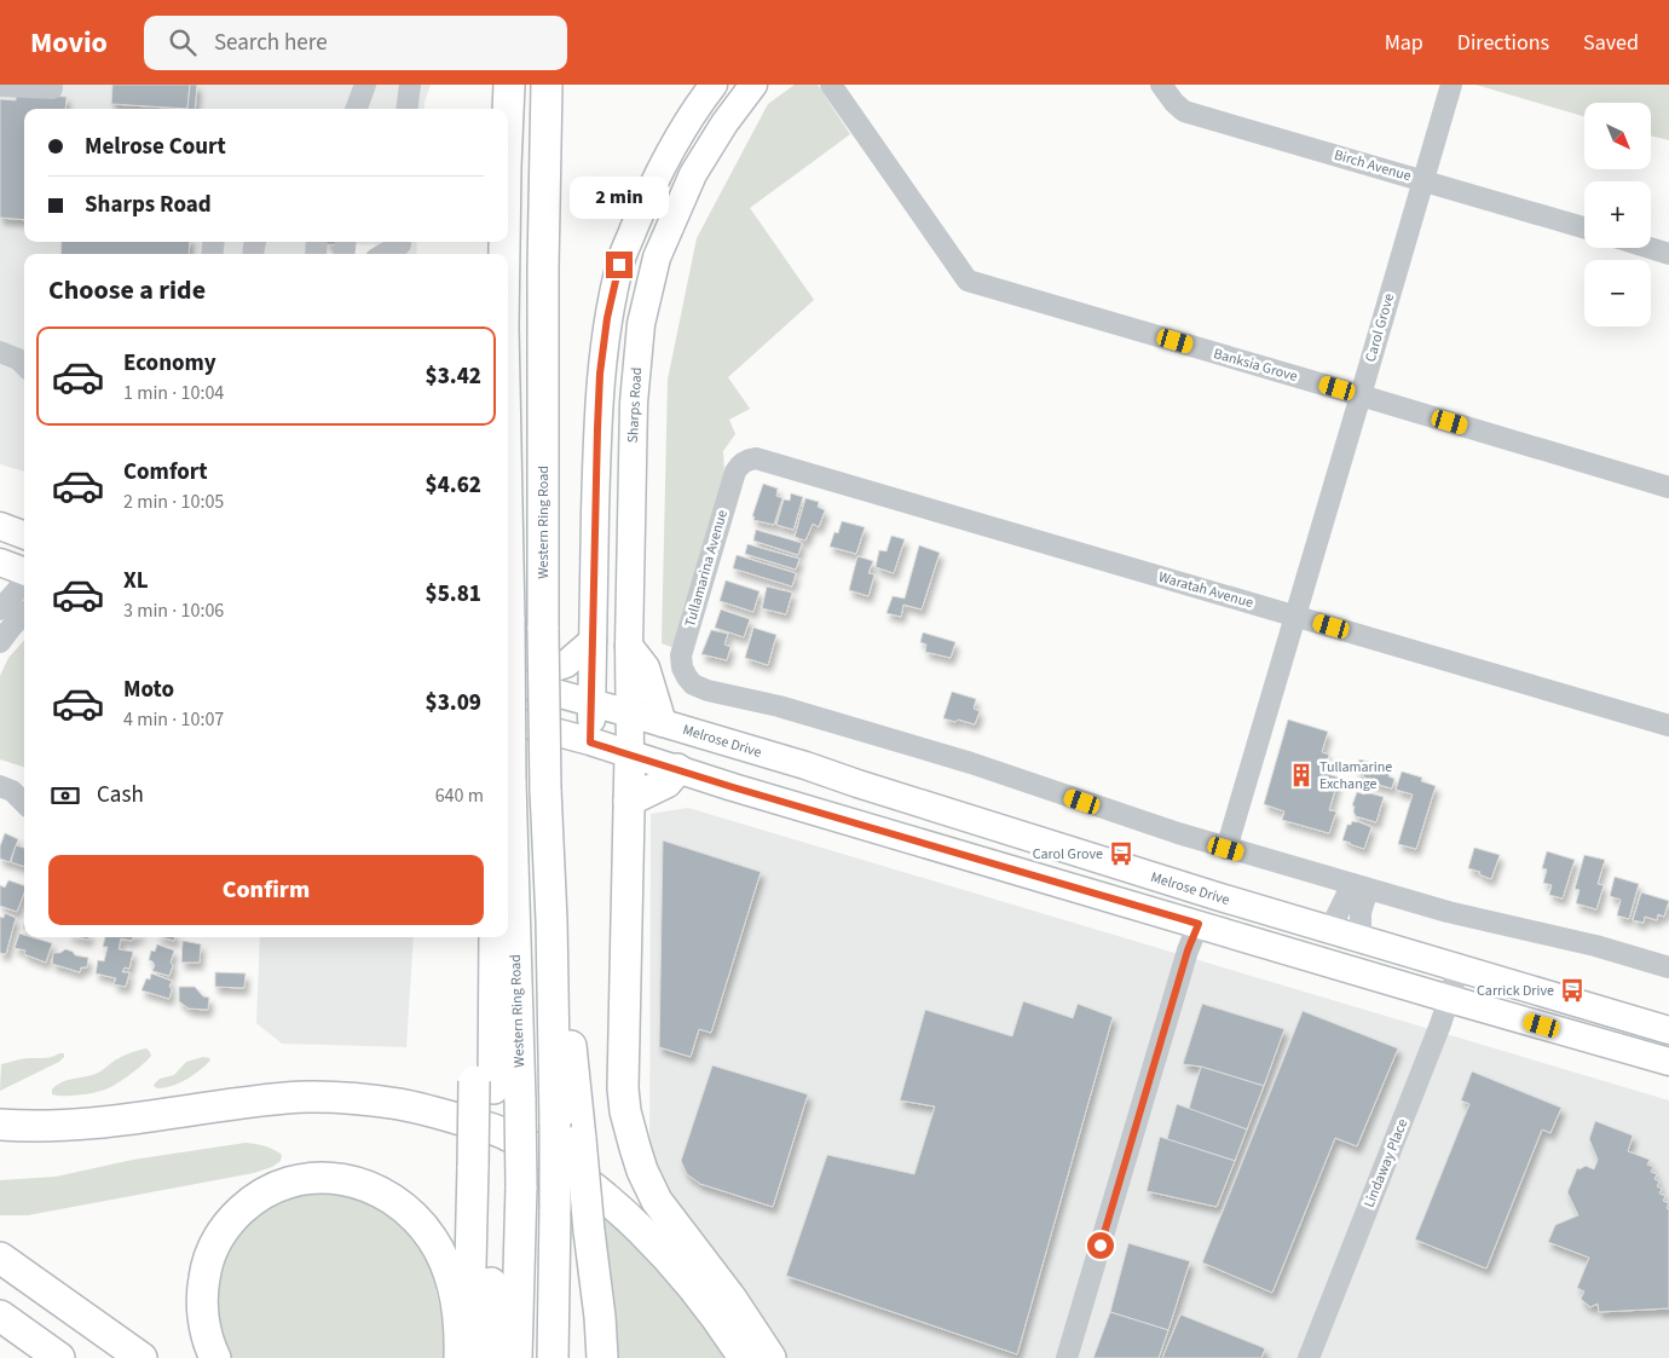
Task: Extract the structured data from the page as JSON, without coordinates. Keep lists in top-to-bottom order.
{
  "streets": {
    "highway": ["Western Ring Road"],
    "main road": ["Sharps Road", "Melrose Drive"],
    "street": [
      "Birch Avenue",
      "Carol Grove",
      "Banksia Grove",
      "Tullamarina Avenue",
      "Waratah Avenue",
      "Lindaway Place"
    ]
  },
  "crossings": [
    ["Birch Avenue", "Carol Grove"],
    ["Carol Grove", "Banksia Grove"],
    ["Carol Grove", "Tullamarina Avenue"],
    ["Carol Grove", "Waratah Avenue"],
    ["Sharps Road", "Melrose Drive"],
    ["Tullamarina Avenue", "Waratah Avenue"],
    ["Melrose Drive", "Lindaway Place"]
  ],
  "places": {
    "building": ["Tullamarine Exchange"],
    "bus stop": ["Carol Grove", "Carrick Drive"]
  },
  "north": "bottom right",
  "page": {
    "header": "Movio",
    "search": "Search here",
    "nav": ["Map", "Directions", "Saved"],
    "map_buttons": ["+", "−"],
    "banner": ["Melrose Court", "Sharps Road"],
    "bubble": "2 min",
    "heading": "Choose a ride",
    "list": [
      {
        "name": "Economy",
        "note": "1 min · 10:04",
        "value": "$3.42"
      },
      {
        "name": "Comfort",
        "note": "2 min · 10:05",
        "value": "$4.62"
      },
      {
        "name": "XL",
        "note": "3 min · 10:06",
        "value": "$5.81"
      },
      {
        "name": "Moto",
        "note": "4 min · 10:07",
        "value": "$3.09"
      }
    ],
    "pay": ["Cash", "640 m"],
    "buttons": "Confirm"
  }
}
